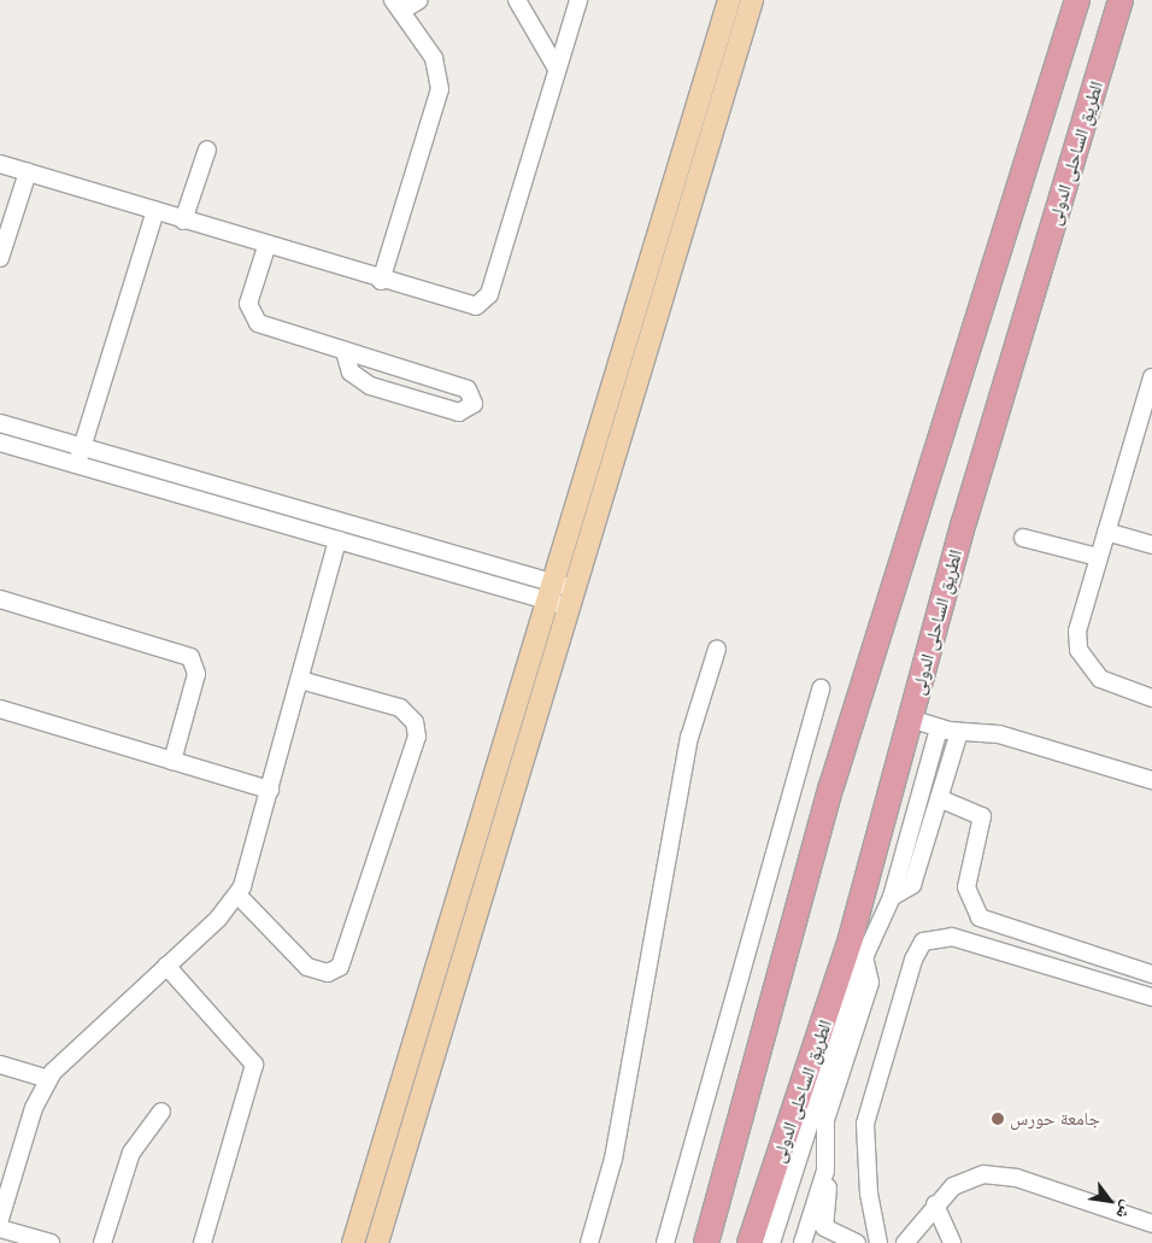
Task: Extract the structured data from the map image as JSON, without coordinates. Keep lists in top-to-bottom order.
{
  "streets": {
    "highway": ["الطريق الساحلى الدولى"]
  },
  "places": ["جامعة حورس"],
  "north": "bottom right"
}
